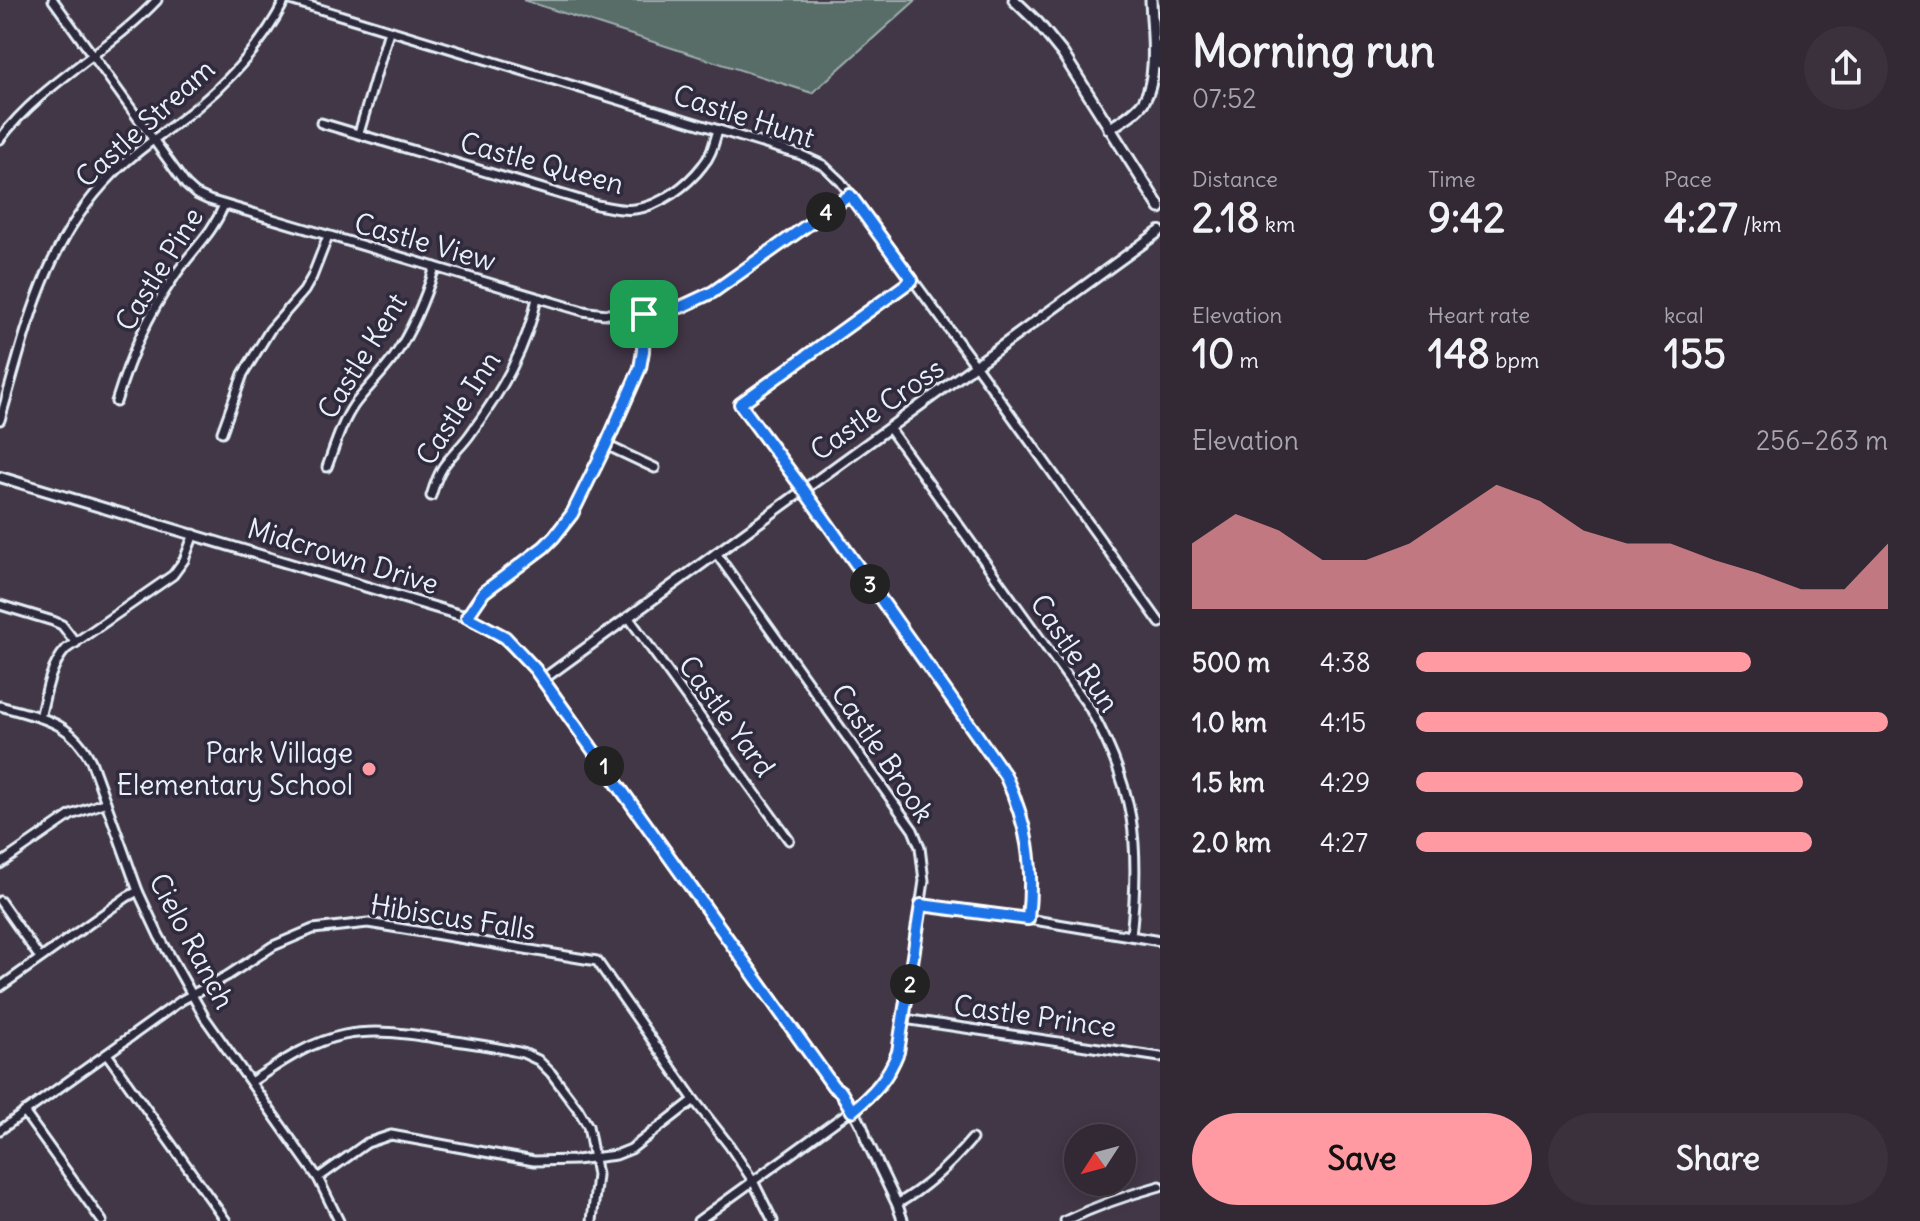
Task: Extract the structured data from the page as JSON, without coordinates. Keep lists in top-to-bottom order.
{
  "streets": {
    "street": [
      "Castle Hunt",
      "Castle Stream",
      "Castle Queen",
      "Castle View",
      "Castle Pine",
      "Castle Kent",
      "Castle Inn",
      "Castle Cross",
      "Midcrown Drive",
      "Castle Run",
      "Castle Yard",
      "Castle Brook",
      "Hibiscus Falls",
      "Cielo Ranch",
      "Castle Prince"
    ]
  },
  "crossings": [
    ["Castle Hunt", "Castle Stream"],
    ["Castle Hunt", "Castle Queen"],
    ["Castle Hunt", "Castle View"],
    ["Castle Hunt", "Castle Cross"],
    ["Castle Stream", "Castle View"],
    ["Castle View", "Castle Pine"],
    ["Castle View", "Castle Kent"],
    ["Castle View", "Castle Inn"],
    ["Castle Cross", "Midcrown Drive"],
    ["Castle Cross", "Castle Run"],
    ["Castle Cross", "Castle Yard"],
    ["Castle Cross", "Castle Brook"],
    ["Midcrown Drive", "Castle Brook"],
    ["Castle Brook", "Hibiscus Falls"],
    ["Castle Brook", "Castle Prince"],
    ["Hibiscus Falls", "Cielo Ranch"]
  ],
  "places": ["Park Village Elementary School"],
  "north": "bottom left",
  "page": {
    "heading": ["Morning run", "07:52"],
    "stats": [
      ["Distance", "2.18 km"],
      ["Time", "9:42"],
      ["Pace", "4:27 /km"],
      ["Elevation", "10 m"],
      ["Heart rate", "148 bpm"],
      ["kcal", "155"]
    ],
    "pins": [
      "4",
      "3",
      "1",
      "2"
    ],
    "chart": ["Elevation", "256–263 m"],
    "list": [
      {
        "name": "500 m",
        "note": "4:38"
      },
      {
        "name": "1.0 km",
        "note": "4:15"
      },
      {
        "name": "1.5 km",
        "note": "4:29"
      },
      {
        "name": "2.0 km",
        "note": "4:27"
      }
    ],
    "buttons": ["Save", "Share"]
  }
}
